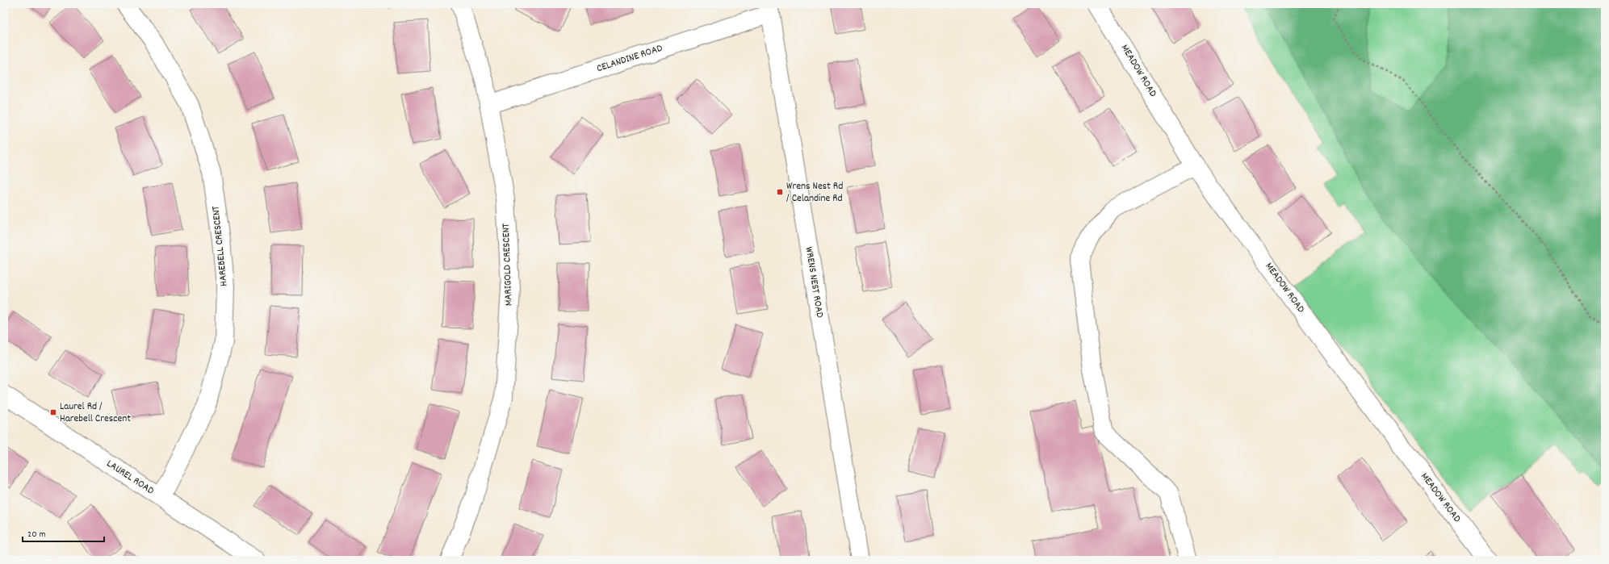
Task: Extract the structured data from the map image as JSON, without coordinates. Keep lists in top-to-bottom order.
{
  "streets": {
    "street": [
      "CELANDINE ROAD",
      "MEADOW ROAD",
      "HAREBELL CRESCENT",
      "MARIGOLD CRESCENT",
      "WRENS NEST ROAD",
      "LAUREL ROAD"
    ]
  },
  "crossings": [
    ["CELANDINE ROAD", "MARIGOLD CRESCENT"],
    ["CELANDINE ROAD", "WRENS NEST ROAD"],
    ["HAREBELL CRESCENT", "LAUREL ROAD"]
  ],
  "places": {
    "transit": ["Wrens Nest Rd / Celandine Rd", "Laurel Rd / Harebell Crescent"]
  },
  "scale_bar": "20 m"
}
